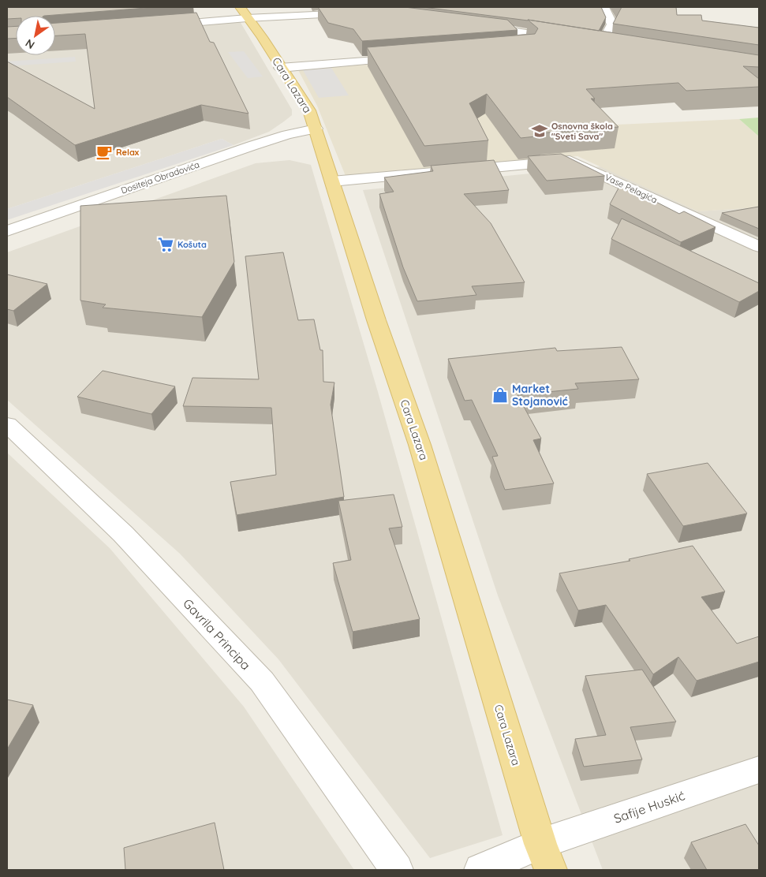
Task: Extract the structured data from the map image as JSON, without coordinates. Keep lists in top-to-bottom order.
{
  "streets": {
    "main road": ["Cara Lazara"],
    "street": [
      "Dositeja Obradovića",
      "Vase Pelagića",
      "Gavrila Principa",
      "Safije Huskić"
    ]
  },
  "crossings": [
    ["Cara Lazara", "Dositeja Obradovića"],
    ["Cara Lazara", "Vase Pelagića"],
    ["Cara Lazara", "Safije Huskić"]
  ],
  "places": {
    "school or university": ["Osnovna škola \"Sveti Sava\""],
    "cafe": ["Relax"],
    "supermarket": ["Košuta"],
    "shop": ["Market Stojanović"]
  },
  "north": "bottom left"
}
